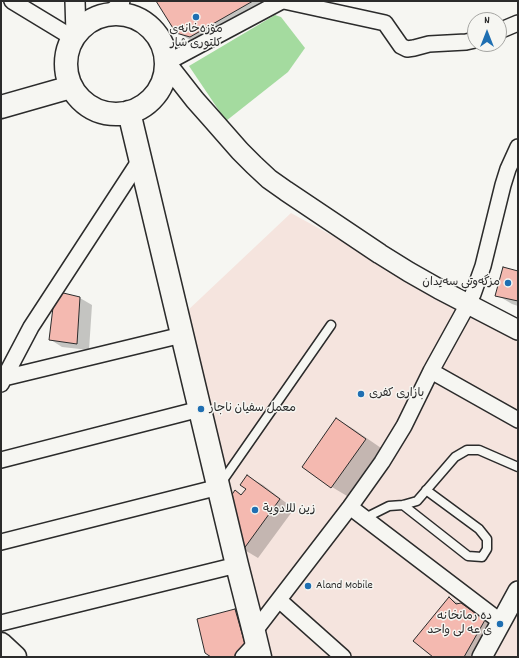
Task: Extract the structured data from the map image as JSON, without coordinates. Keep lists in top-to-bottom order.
{
  "places": [
    "مۆزەخانەی کلتوری شار",
    "مزگەوتی سەیدان",
    "بازاری کفری",
    "معمل سفيان ناجار",
    "زین للادویة",
    "Aland Mobile",
    "ده رمانخانه ى عه لى واحد"
  ],
  "north": "top"
}
